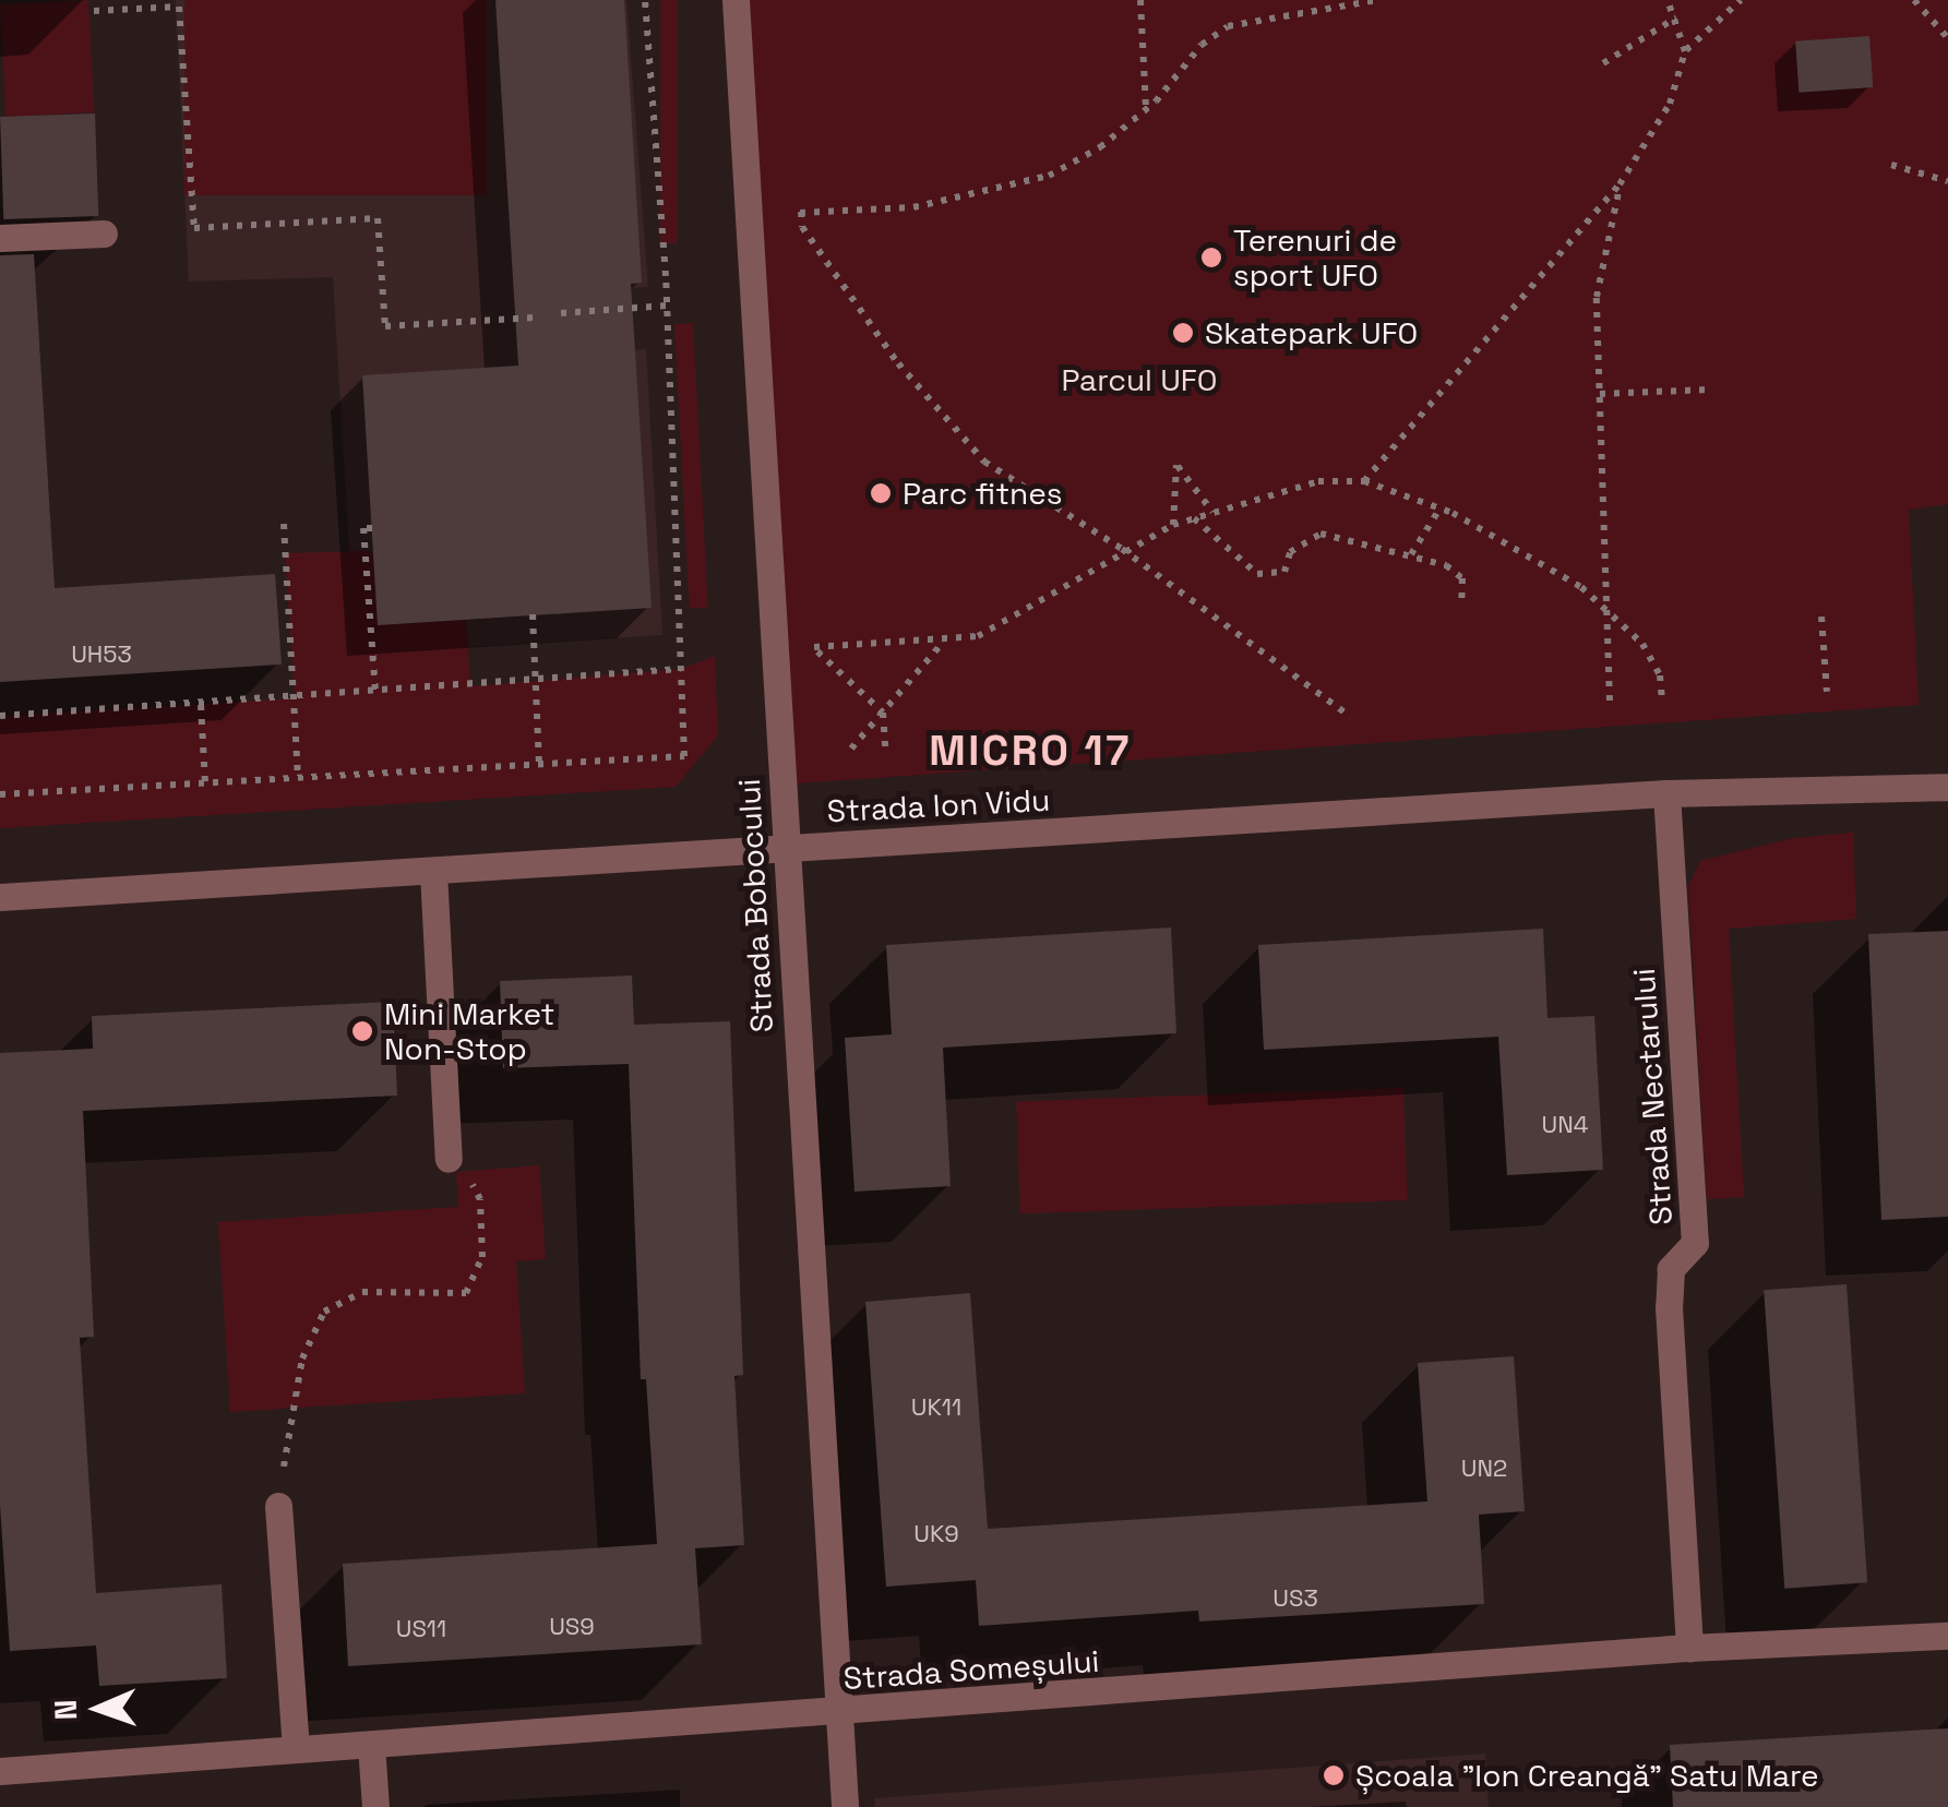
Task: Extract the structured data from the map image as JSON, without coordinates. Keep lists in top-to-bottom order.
{
  "streets": {
    "street": [
      "Strada Ion Vidu",
      "Strada Bobocului",
      "Strada Nectarului",
      "Strada Someșului"
    ]
  },
  "crossings": [
    ["Strada Ion Vidu", "Strada Bobocului"],
    ["Strada Ion Vidu", "Strada Nectarului"],
    ["Strada Bobocului", "Strada Someșului"],
    ["Strada Nectarului", "Strada Someșului"]
  ],
  "districts": ["MICRO 17"],
  "parks": ["Parcul UFO"],
  "places": [
    "Terenuri de sport UFO",
    "Skatepark UFO",
    "Parc fitnes",
    "Mini Market Non-Stop",
    "Școala \"Ion Creangă\" Satu Mare"
  ],
  "house_numbers": [
    "UH53",
    "UN4",
    "UK11",
    "UN2",
    "UK9",
    "US3",
    "US9",
    "US11"
  ],
  "north": "left"
}
